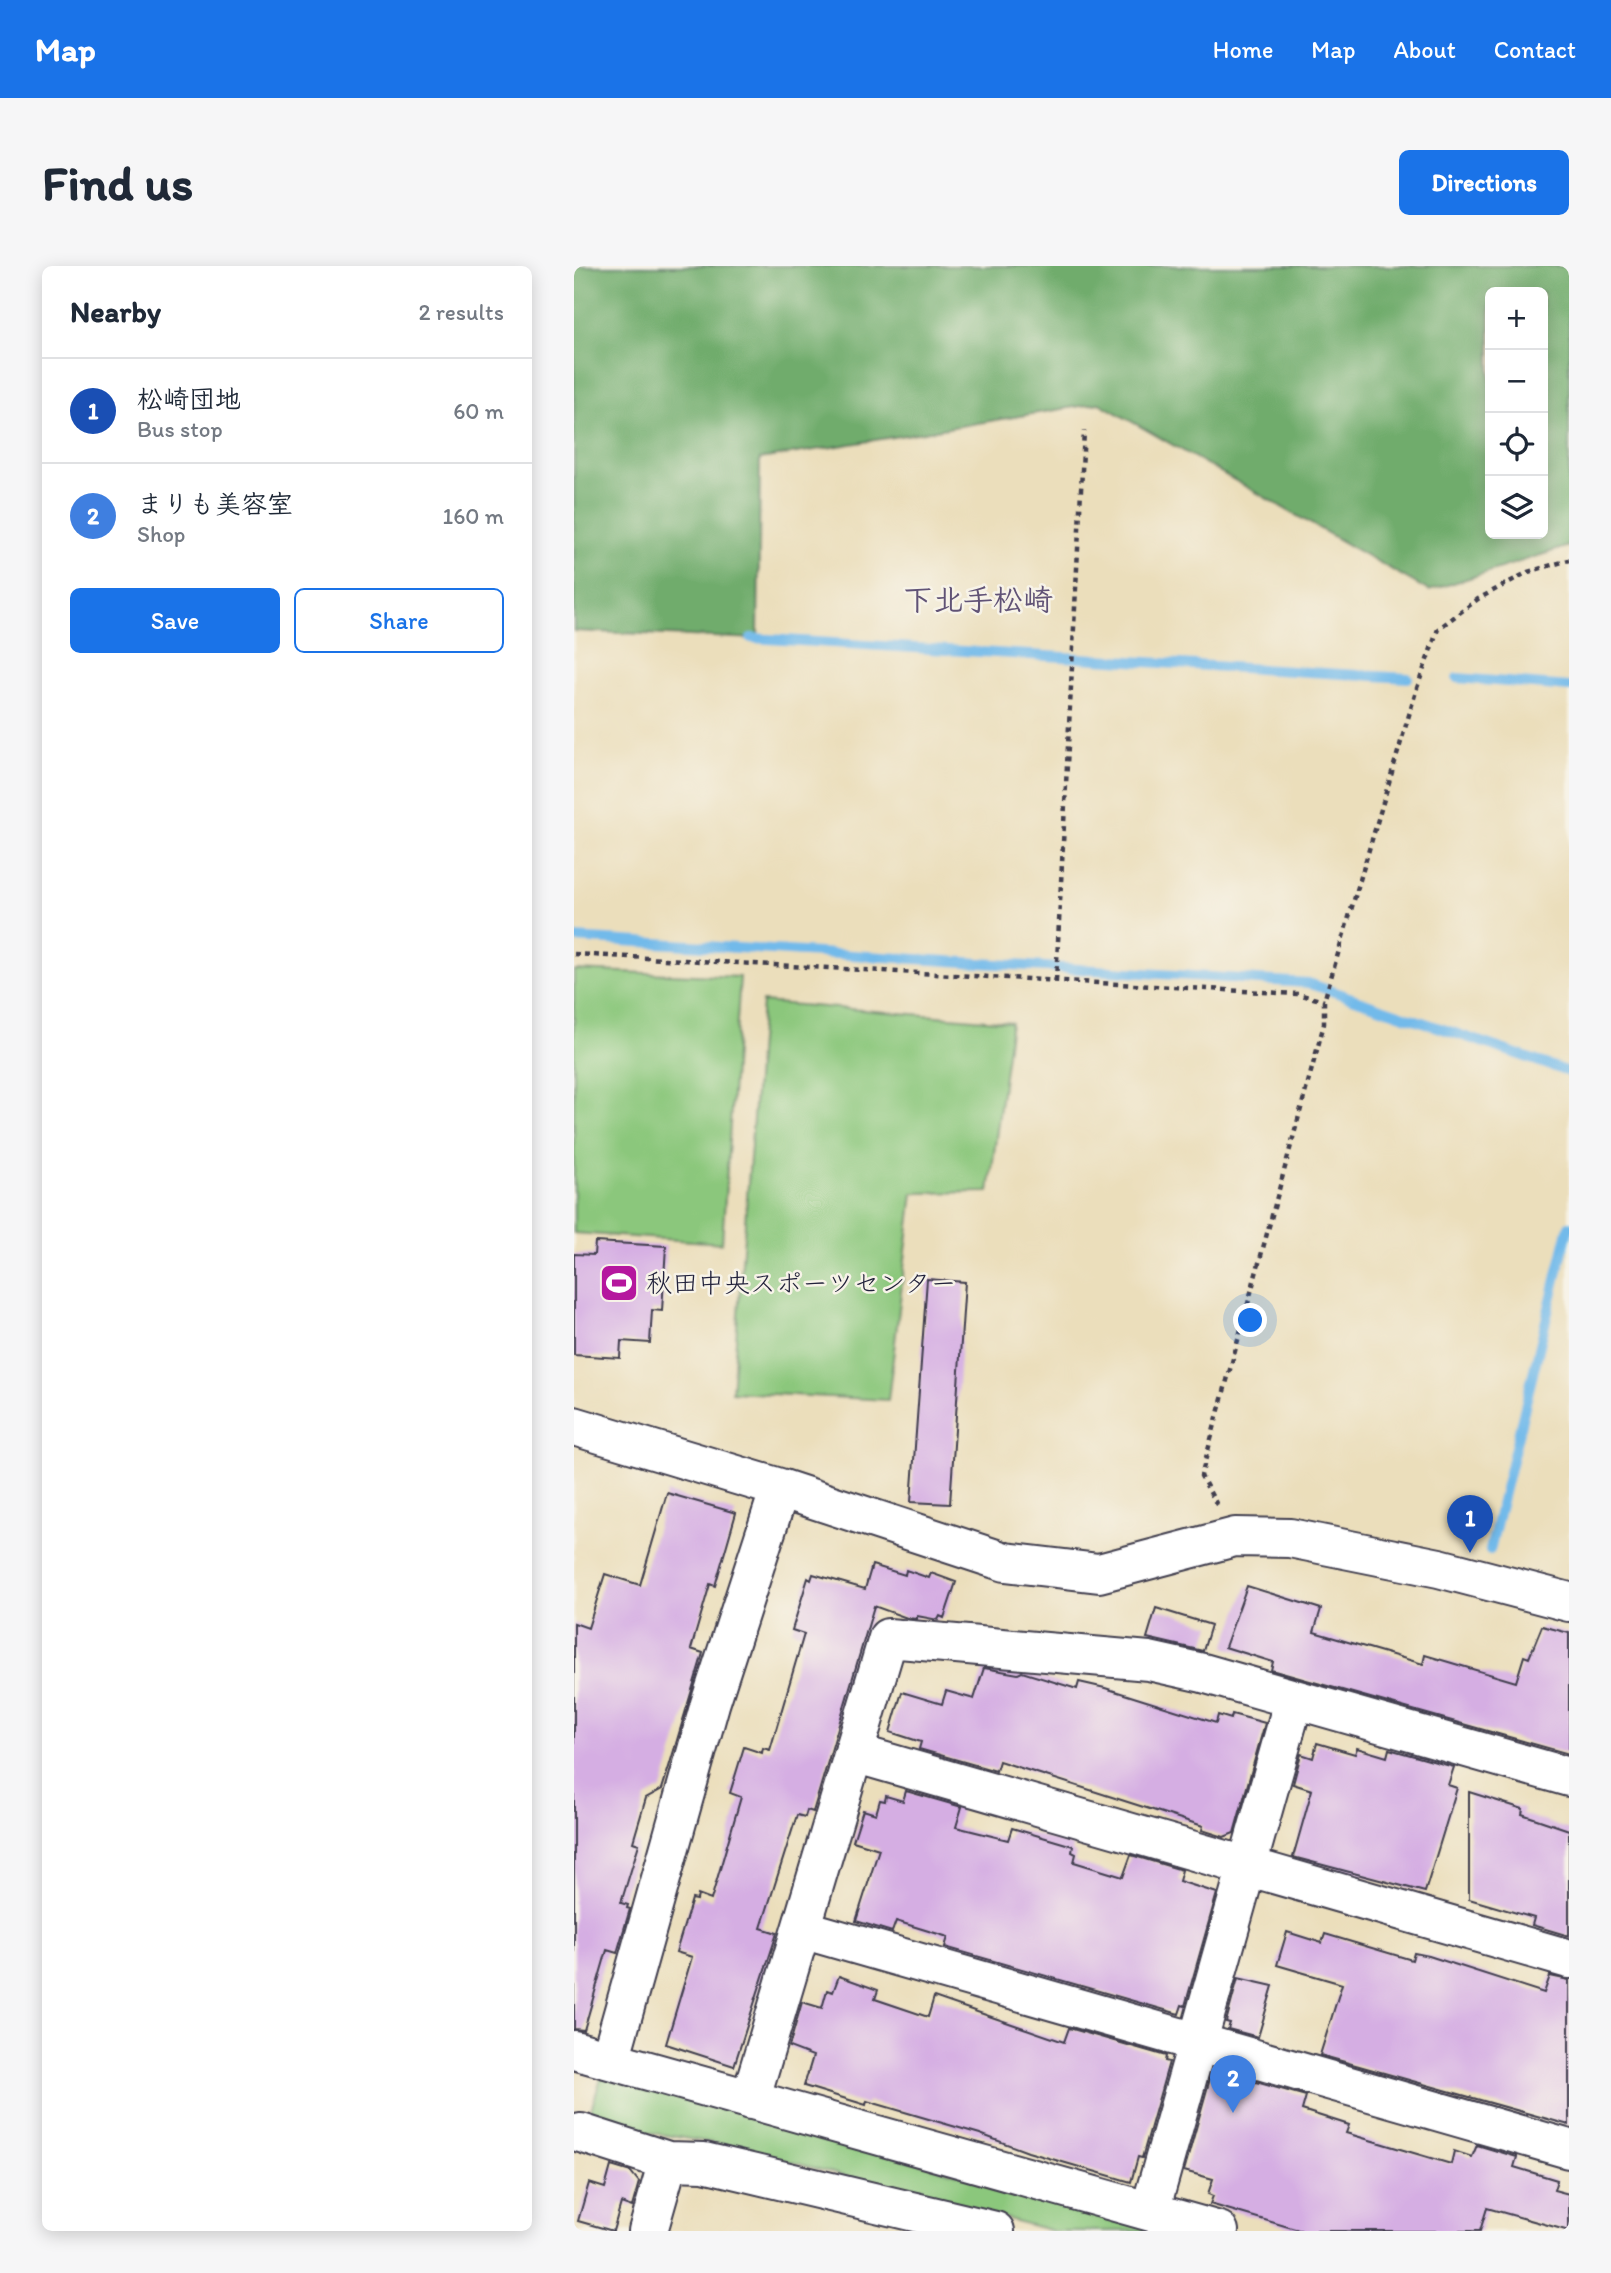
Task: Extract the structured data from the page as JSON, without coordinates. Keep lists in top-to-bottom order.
{
  "districts": ["下北手松崎"],
  "places": {
    "sports": ["秋田中央スポーツセンター"]
  },
  "page": {
    "header": "Map",
    "nav": [
      "Home",
      "Map",
      "About",
      "Contact"
    ],
    "buttons": [
      "Directions",
      ["Save", "Share"]
    ],
    "title": "Find us",
    "heading": ["Nearby", "2 results"],
    "map_buttons": ["+", "−"],
    "list": [
      {
        "mark": "1",
        "name": "松崎団地",
        "note": "Bus stop",
        "value": "60 m"
      },
      {
        "mark": "2",
        "name": "まりも美容室",
        "note": "Shop",
        "value": "160 m"
      }
    ],
    "pins": ["1", "2"]
  }
}
